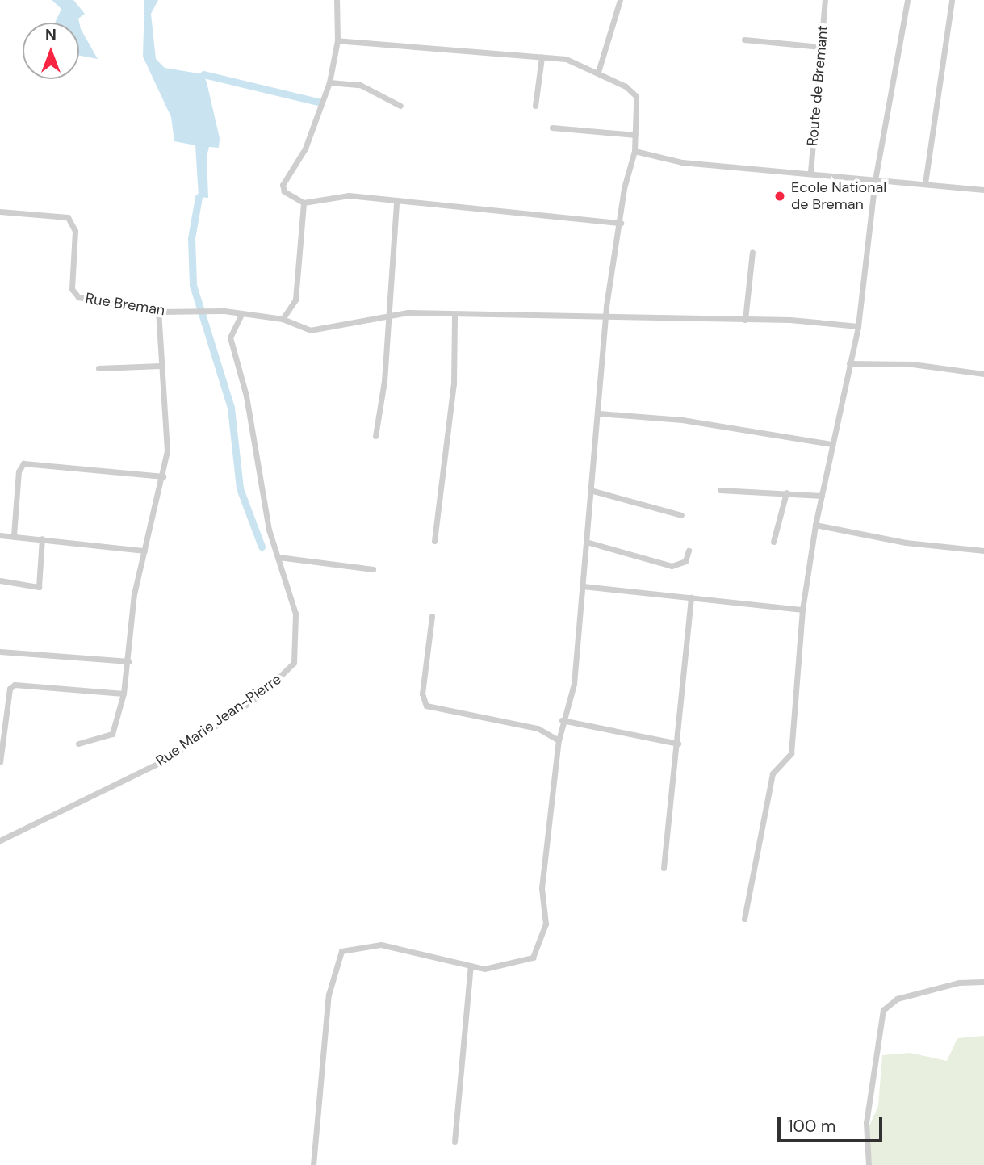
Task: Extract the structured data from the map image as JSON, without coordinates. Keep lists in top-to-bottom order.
{
  "streets": {
    "street": ["Route de Bremant", "Rue Breman", "Rue Marie Jean-Pierre"]
  },
  "crossings": [
    ["Rue Breman", "Rue Marie Jean-Pierre"]
  ],
  "places": ["Ecole National de Breman"],
  "scale_bar": "100 m",
  "north": "top"
}
